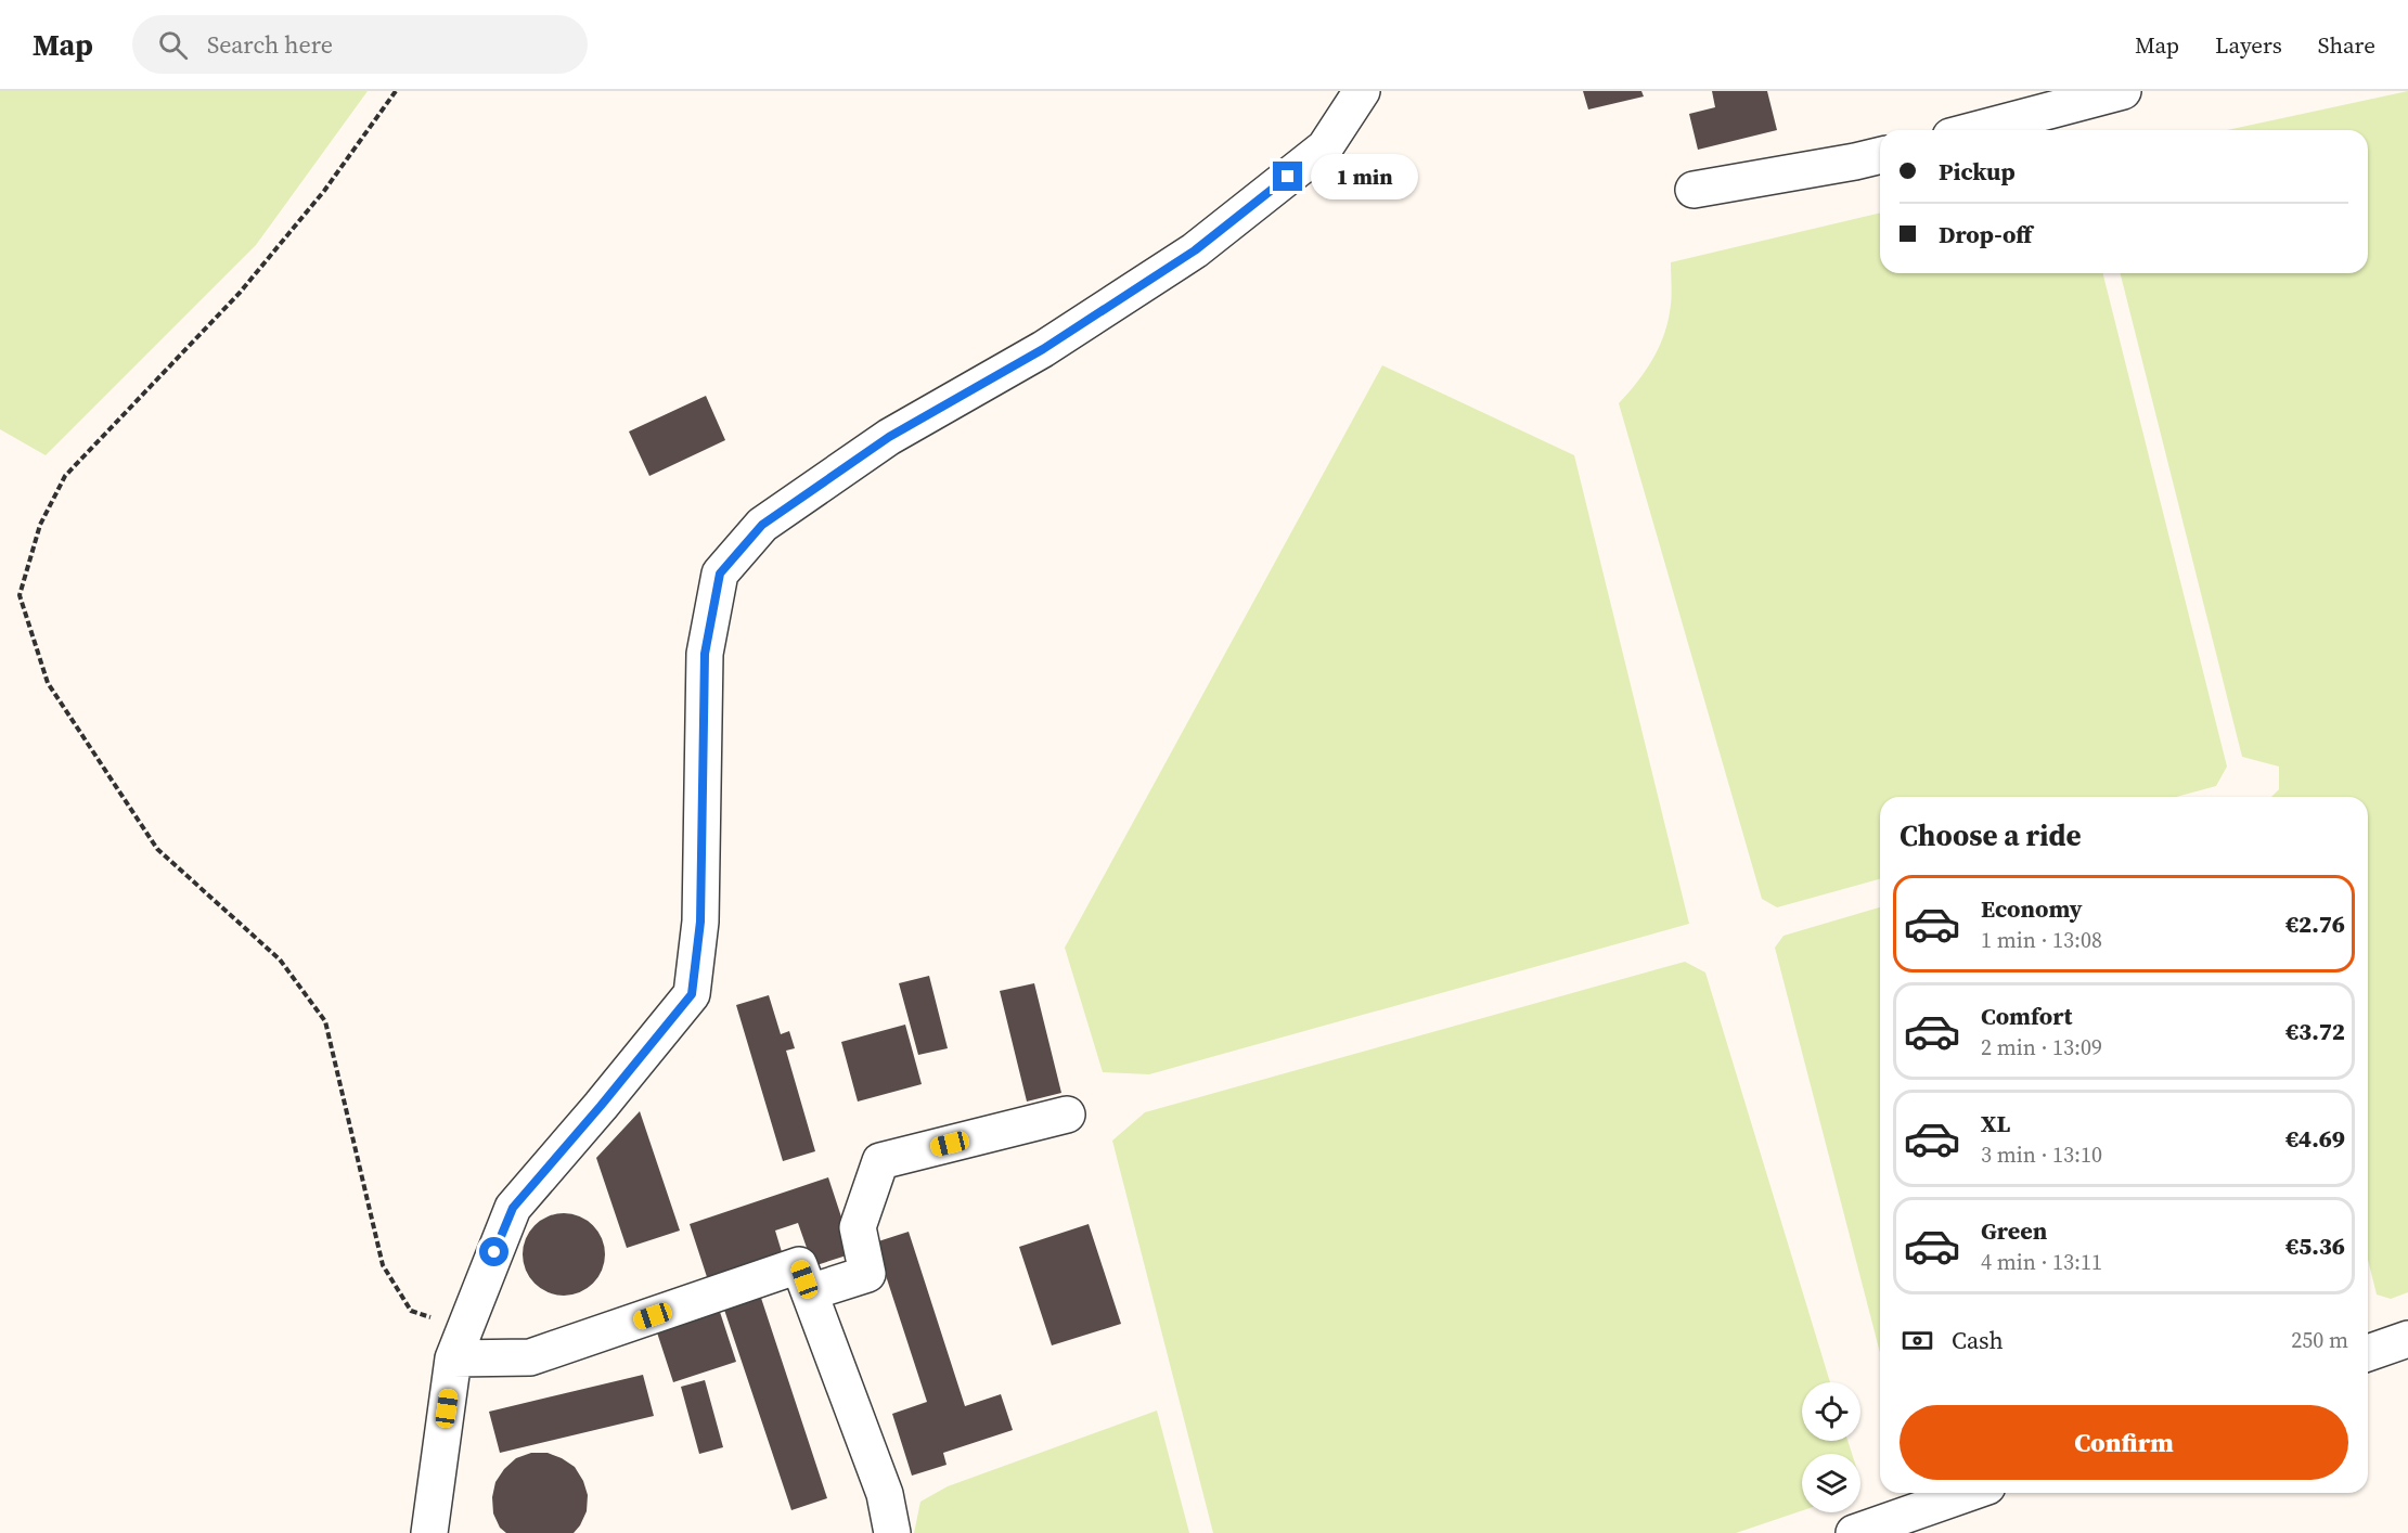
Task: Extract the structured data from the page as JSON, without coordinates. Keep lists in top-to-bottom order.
{
  "page": {
    "header": "Map",
    "search": "Search here",
    "nav": ["Map", "Layers", "Share"],
    "banner": ["Pickup", "Drop-off"],
    "bubble": "1 min",
    "heading": "Choose a ride",
    "list": [
      {
        "name": "Economy",
        "note": "1 min · 13:08",
        "value": "€2.76"
      },
      {
        "name": "Comfort",
        "note": "2 min · 13:09",
        "value": "€3.72"
      },
      {
        "name": "XL",
        "note": "3 min · 13:10",
        "value": "€4.69"
      },
      {
        "name": "Green",
        "note": "4 min · 13:11",
        "value": "€5.36"
      }
    ],
    "pay": ["Cash", "250 m"],
    "buttons": "Confirm"
  }
}
